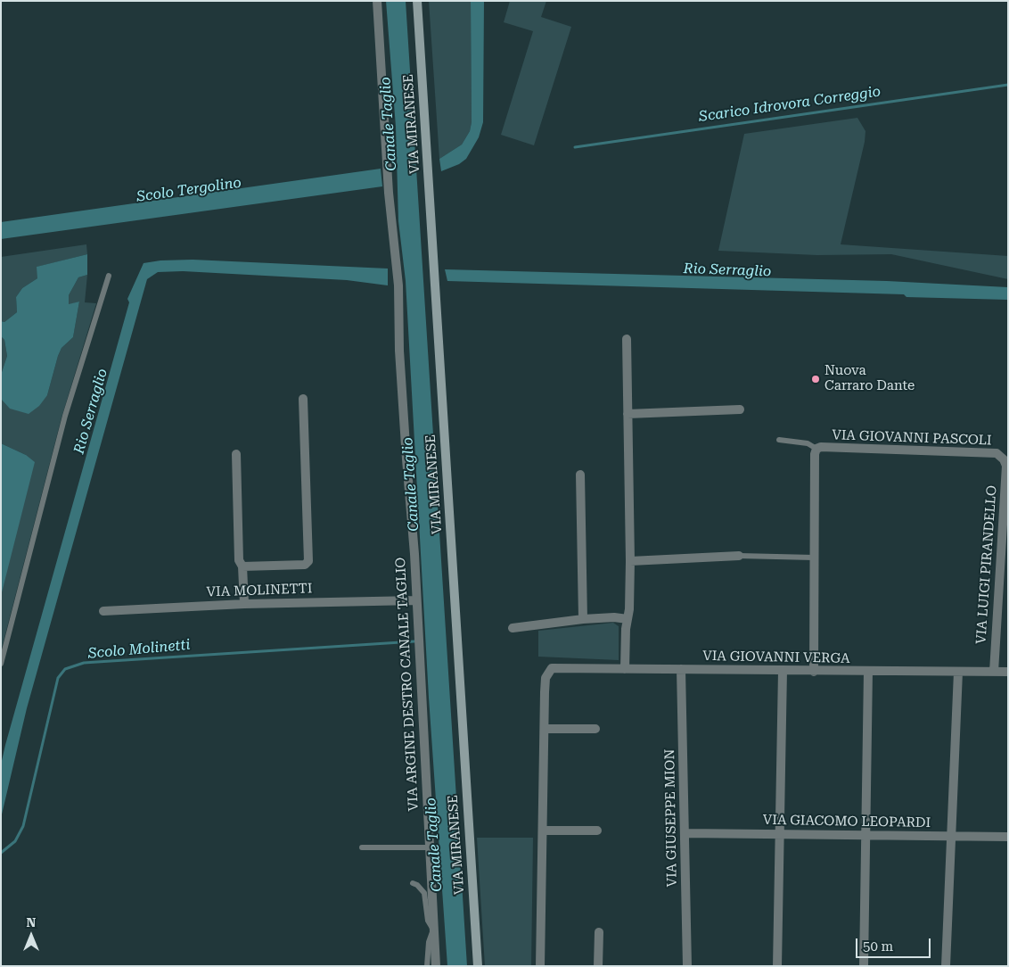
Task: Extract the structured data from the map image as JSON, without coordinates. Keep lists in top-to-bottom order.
{
  "streets": {
    "main road": ["VIA MIRANESE"],
    "street": [
      "VIA GIOVANNI PASCOLI",
      "VIA LUIGI PIRANDELLO",
      "VIA MOLINETTI",
      "VIA GIOVANNI VERGA",
      "VIA ARGINE DESTRO CANALE TAGLIO",
      "VIA GIUSEPPE MION",
      "VIA GIACOMO LEOPARDI"
    ]
  },
  "crossings": [
    ["VIA GIOVANNI PASCOLI", "VIA LUIGI PIRANDELLO"],
    ["VIA LUIGI PIRANDELLO", "VIA GIOVANNI VERGA"],
    ["VIA MOLINETTI", "VIA ARGINE DESTRO CANALE TAGLIO"],
    ["VIA GIOVANNI VERGA", "VIA GIUSEPPE MION"],
    ["VIA GIUSEPPE MION", "VIA GIACOMO LEOPARDI"]
  ],
  "water": [
    "Scarico Idrovora Correggio",
    "Canale Taglio",
    "Scolo Tergolino",
    "Rio Serraglio",
    "Scolo Molinetti"
  ],
  "places": ["Nuova Carraro Dante"],
  "scale_bar": "50 m",
  "north": "top"
}
